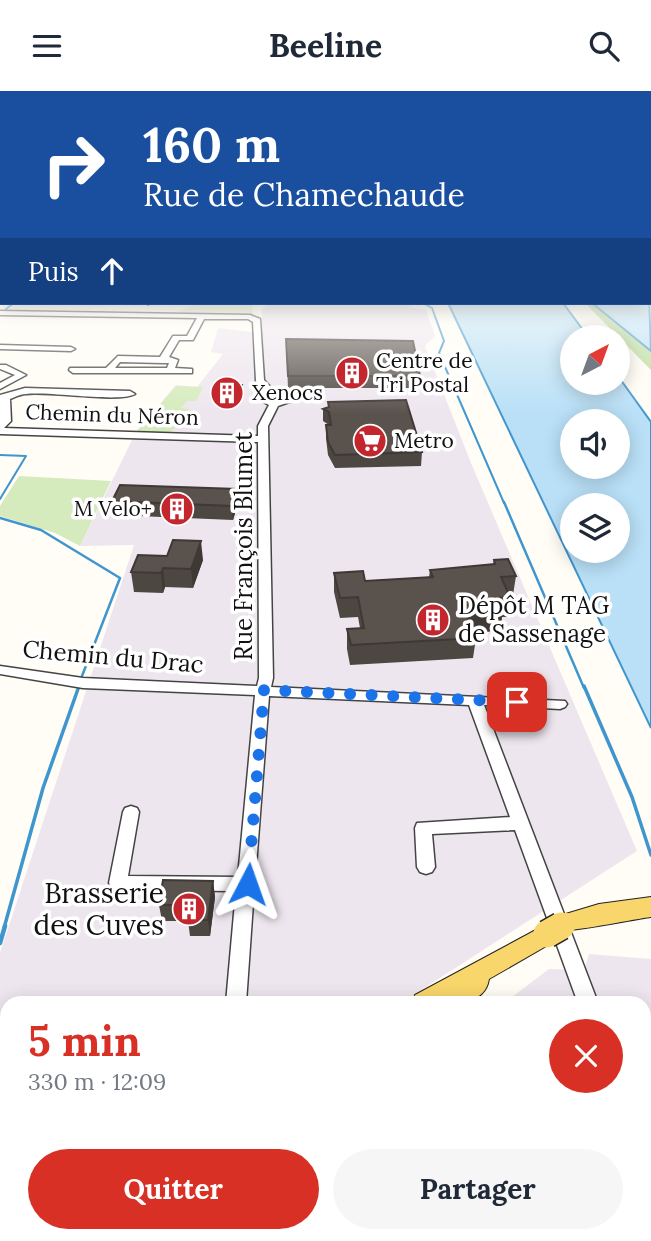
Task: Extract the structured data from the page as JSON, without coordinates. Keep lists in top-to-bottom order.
{
  "streets": {
    "street": ["Chemin du Néron", "Rue François Blumet", "Chemin du Drac"]
  },
  "crossings": [
    ["Chemin du Néron", "Rue François Blumet"],
    ["Rue François Blumet", "Chemin du Drac"]
  ],
  "places": {
    "building": [
      "Centre de Tri Postal",
      "Xenocs",
      "M Velo+",
      "Dépôt M TAG de Sassenage",
      "Brasserie des Cuves"
    ],
    "supermarket": ["Metro"]
  },
  "north": "top right",
  "page": {
    "header": "Beeline",
    "turn": ["160 m", "Rue de Chamechaude"],
    "then": "Puis",
    "heading": ["5 min", "330 m · 12:09"],
    "buttons": ["Quitter", "Partager"]
  }
}
